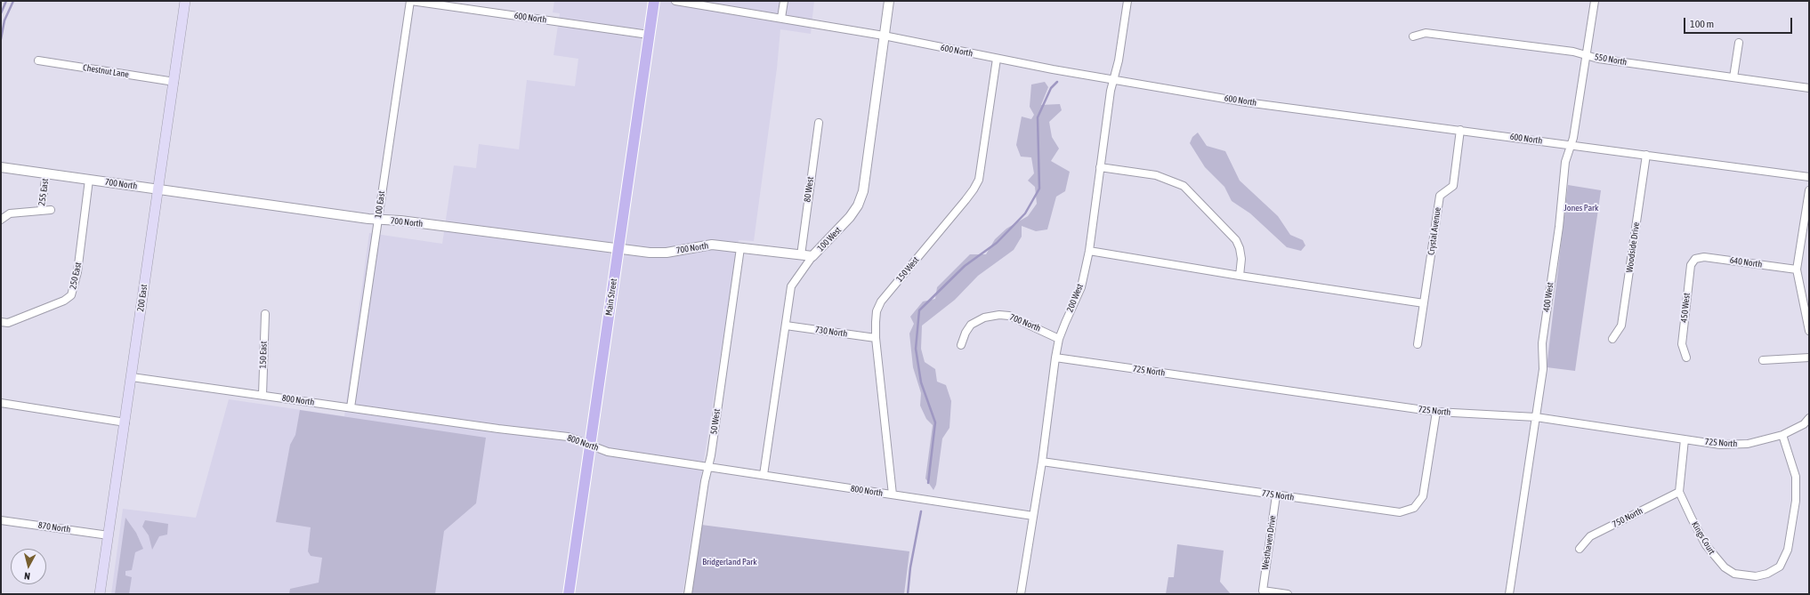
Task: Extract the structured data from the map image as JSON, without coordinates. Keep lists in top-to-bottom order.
{
  "streets": {
    "main road": ["Main Street", "200 East"],
    "street": [
      "600 North",
      "550 North",
      "Chestnut Lane",
      "700 North",
      "80 West",
      "255 East",
      "100 East",
      "Crystal Avenue",
      "100 West",
      "Woodside Drive",
      "640 North",
      "150 West",
      "250 East",
      "400 West",
      "200 West",
      "450 West",
      "730 North",
      "150 East",
      "725 North",
      "800 North",
      "50 West",
      "775 North",
      "750 North",
      "870 North",
      "Kings Court",
      "Westhaven Drive"
    ]
  },
  "crossings": [
    ["600 North", "100 East"],
    ["600 North", "Crystal Avenue"],
    ["600 North", "100 West"],
    ["600 North", "Woodside Drive"],
    ["600 North", "150 West"],
    ["600 North", "Main Street"],
    ["600 North", "400 West"],
    ["600 North", "200 West"],
    ["550 North", "400 West"],
    ["Chestnut Lane", "200 East"],
    ["700 North", "80 West"],
    ["700 North", "255 East"],
    ["700 North", "100 East"],
    ["700 North", "100 West"],
    ["700 North", "250 East"],
    ["700 North", "Main Street"],
    ["700 North", "200 East"],
    ["700 North", "200 West"],
    ["700 North", "50 West"],
    ["100 East", "800 North"],
    ["100 West", "730 North"],
    ["100 West", "800 North"],
    ["640 North", "450 West"],
    ["150 West", "730 North"],
    ["150 West", "800 North"],
    ["Main Street", "800 North"],
    ["400 West", "725 North"],
    ["200 East", "800 North"],
    ["200 East", "870 North"],
    ["200 West", "725 North"],
    ["200 West", "800 North"],
    ["200 West", "775 North"],
    ["150 East", "800 North"],
    ["725 North", "775 North"],
    ["725 North", "Kings Court"],
    ["800 North", "50 West"],
    ["775 North", "Westhaven Drive"],
    ["750 North", "Kings Court"]
  ],
  "parks": ["Jones Park", "Bridgerland Park"],
  "scale_bar": "100 m",
  "north": "bottom"
}
